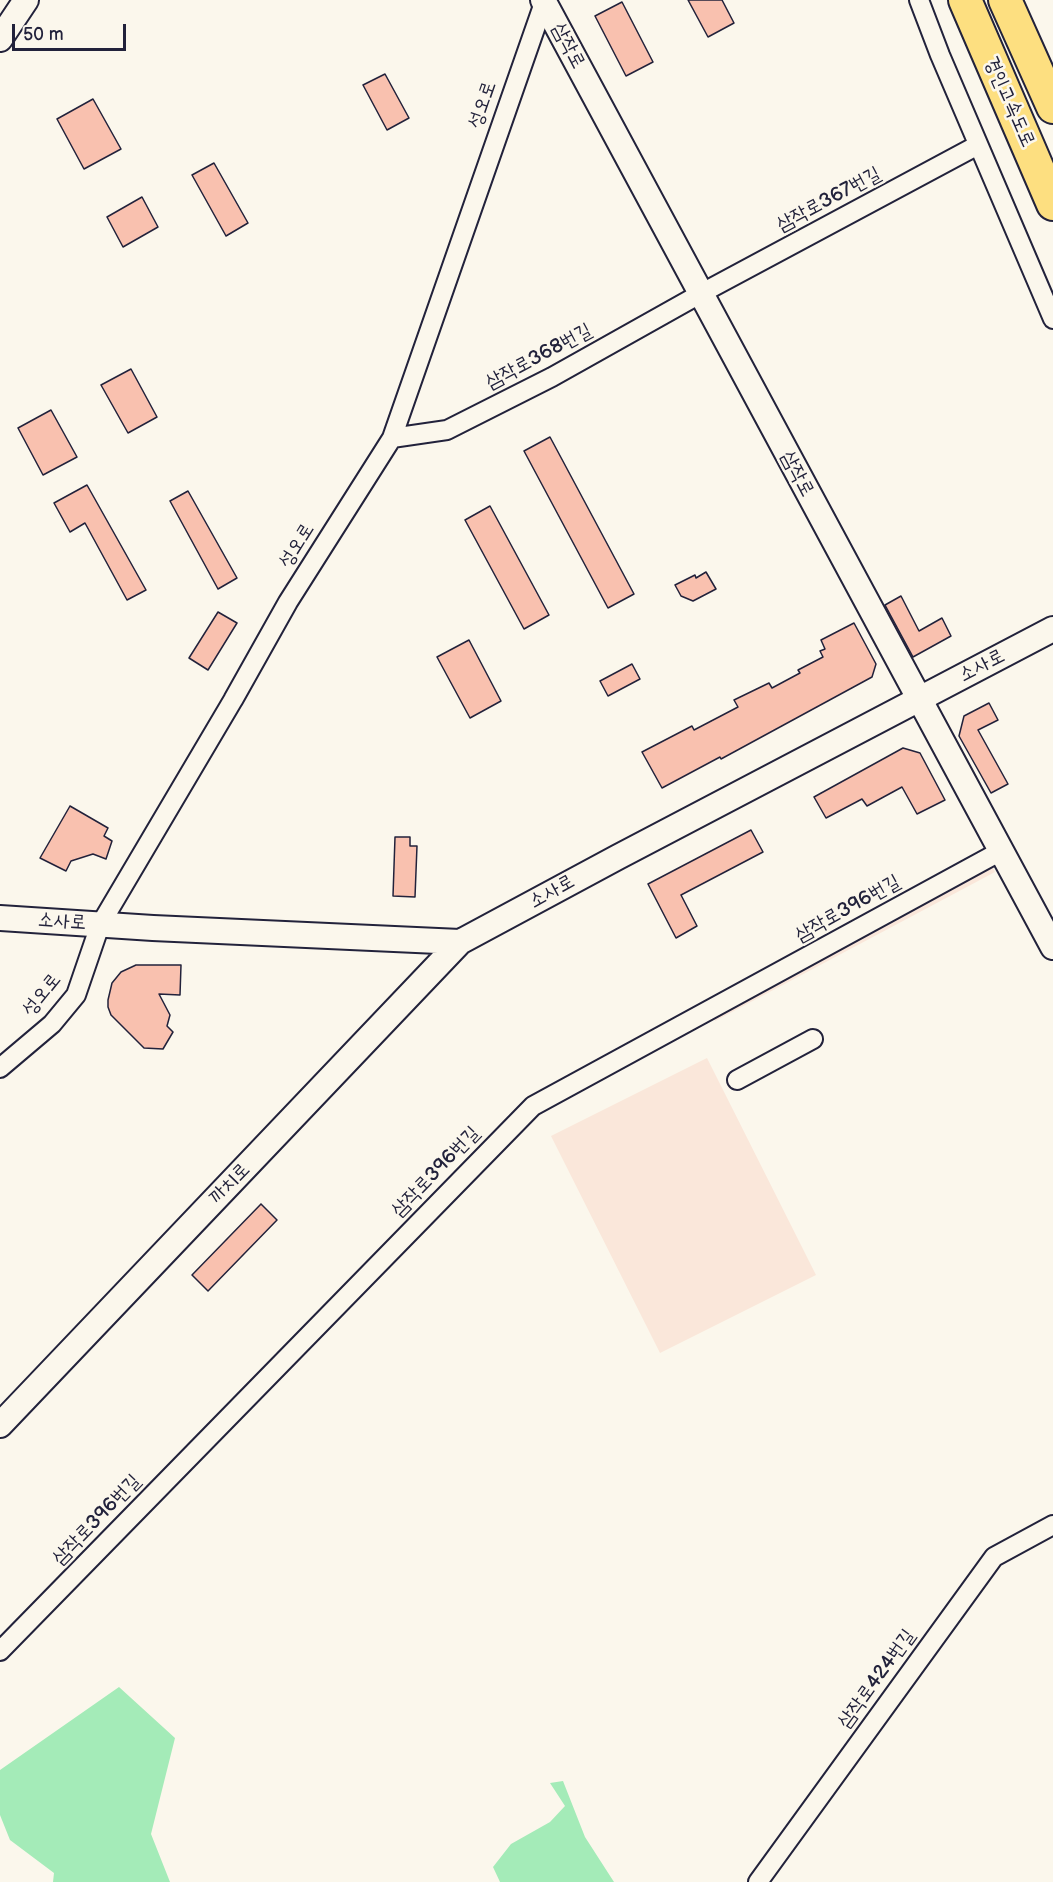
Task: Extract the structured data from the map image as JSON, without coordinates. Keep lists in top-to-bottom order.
{
  "streets": {
    "highway": ["경인고속도로"],
    "street": [
      "삼작로",
      "성오로",
      "삼작로367번길",
      "삼작로368번길",
      "소사로",
      "삼작로396번길",
      "까치로",
      "삼작로424번길"
    ]
  },
  "crossings": [
    ["삼작로", "성오로"],
    ["삼작로", "삼작로367번길"],
    ["삼작로", "삼작로368번길"],
    ["삼작로", "소사로"],
    ["삼작로", "삼작로396번길"],
    ["성오로", "삼작로368번길"],
    ["성오로", "소사로"],
    ["삼작로367번길", "삼작로368번길"],
    ["소사로", "까치로"]
  ],
  "scale_bar": "50 m"
}
